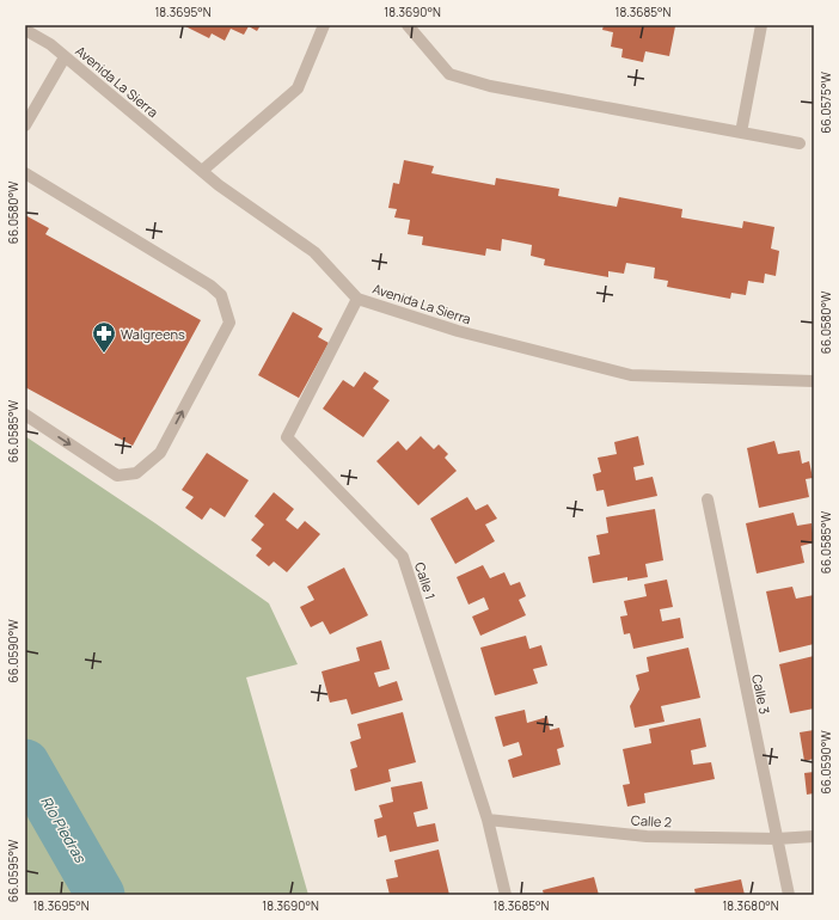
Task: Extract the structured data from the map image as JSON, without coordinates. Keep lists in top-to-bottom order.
{
  "streets": {
    "street": [
      "Avenida La Sierra",
      "Calle 1",
      "Calle 3",
      "Calle 2"
    ]
  },
  "crossings": [
    ["Avenida La Sierra", "Calle 1"],
    ["Calle 1", "Calle 2"],
    ["Calle 3", "Calle 2"]
  ],
  "water": ["Río Piedras"],
  "places": {
    "pharmacy": ["Walgreens"]
  },
  "coordinates": [
    "18.3695°N",
    "18.3690°N",
    "18.3685°N",
    "66.0575°W",
    "66.0580°W",
    "66.0585°W",
    "66.0590°W",
    "66.0595°W",
    "18.3680°N"
  ]
}
